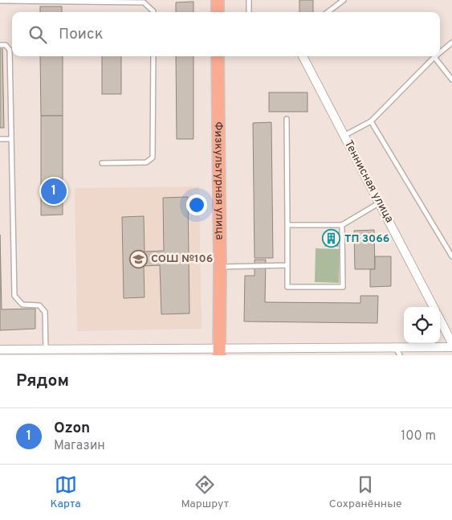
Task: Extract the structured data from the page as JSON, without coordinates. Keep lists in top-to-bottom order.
{
  "streets": {
    "main road": ["Физкультурная улица"],
    "street": ["Теннисная улица"]
  },
  "places": {
    "building": ["ТП 3066"],
    "school or university": ["СОШ №106"]
  },
  "page": {
    "search": "Поиск",
    "pins": "1",
    "heading": "Рядом",
    "list": [
      {
        "mark": "1",
        "name": "Ozon",
        "note": "Магазин",
        "value": "100 m"
      }
    ],
    "nav": ["Карта", "Маршрут", "Сохранённые"]
  }
}
